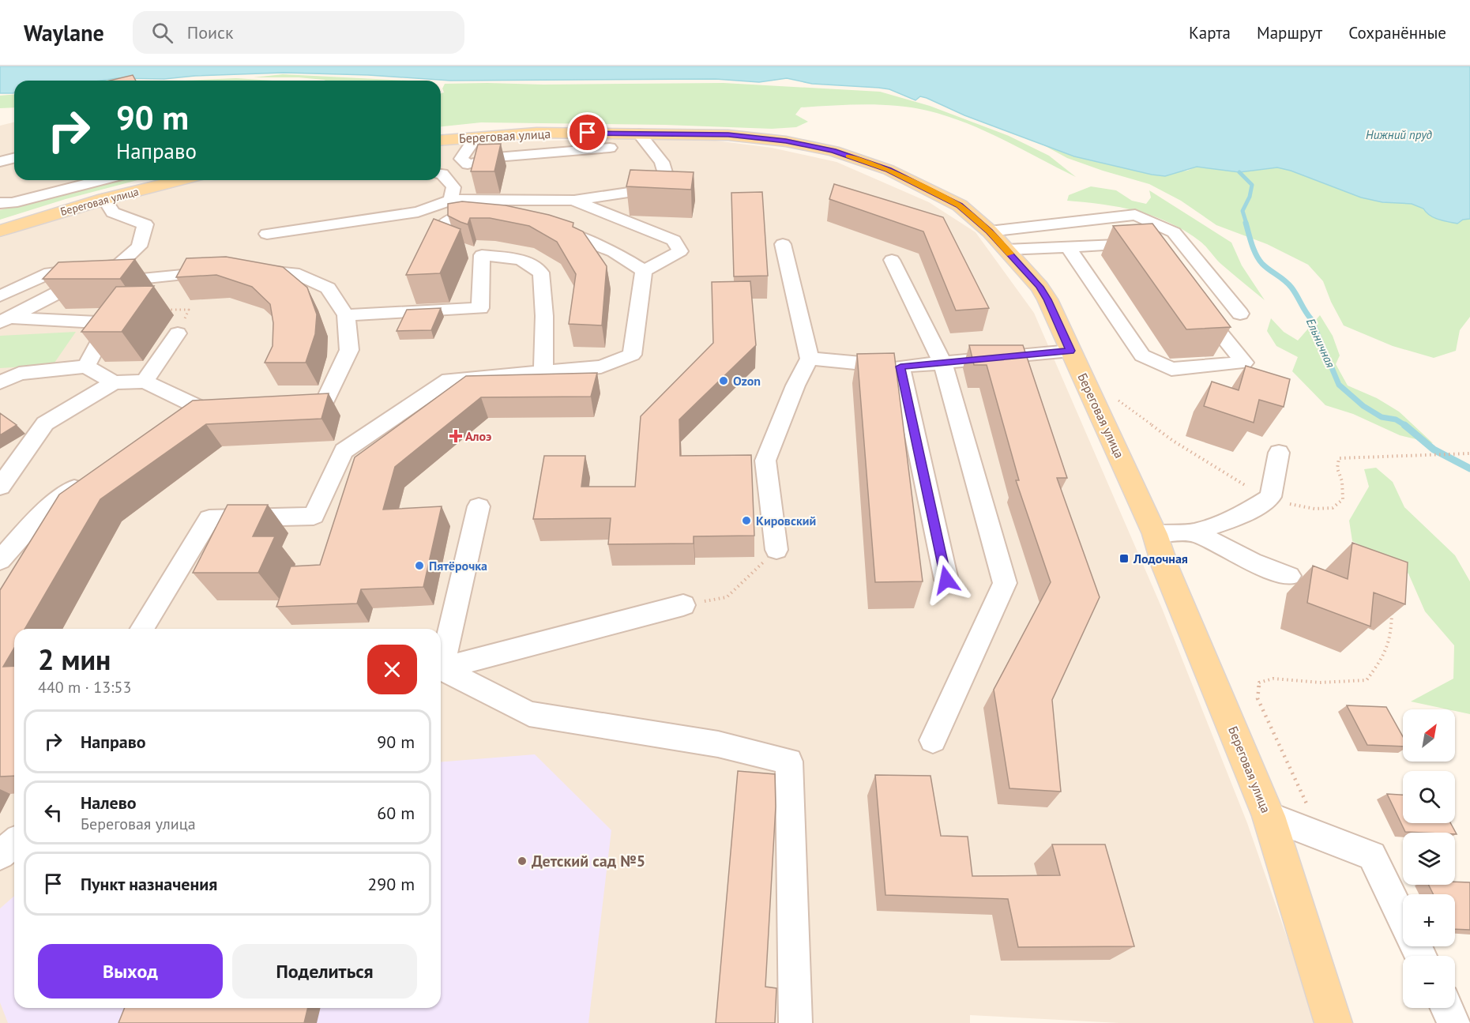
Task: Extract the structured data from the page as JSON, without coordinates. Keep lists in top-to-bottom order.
{
  "streets": {
    "main road": ["Береговая улица"]
  },
  "water": ["Нижний пруд", "Ельничная"],
  "places": {
    "other": [
      "Ozon",
      "Кировский",
      "Пятёрочка",
      "Детский сад №5"
    ],
    "health": ["Алоэ"],
    "transit": ["Лодочная"]
  },
  "north": "top right",
  "page": {
    "header": "Waylane",
    "search": "Поиск",
    "nav": ["Карта", "Маршрут", "Сохранённые"],
    "turn": ["90 m", "Направо"],
    "heading": ["2 мин", "440 m · 13:53"],
    "map_buttons": ["+", "−"],
    "list": [
      {
        "name": "Направо",
        "value": "90 m"
      },
      {
        "name": "Налево",
        "note": "Береговая улица",
        "value": "60 m"
      },
      {
        "name": "Пункт назначения",
        "value": "290 m"
      }
    ],
    "buttons": ["Выход", "Поделиться"]
  }
}
